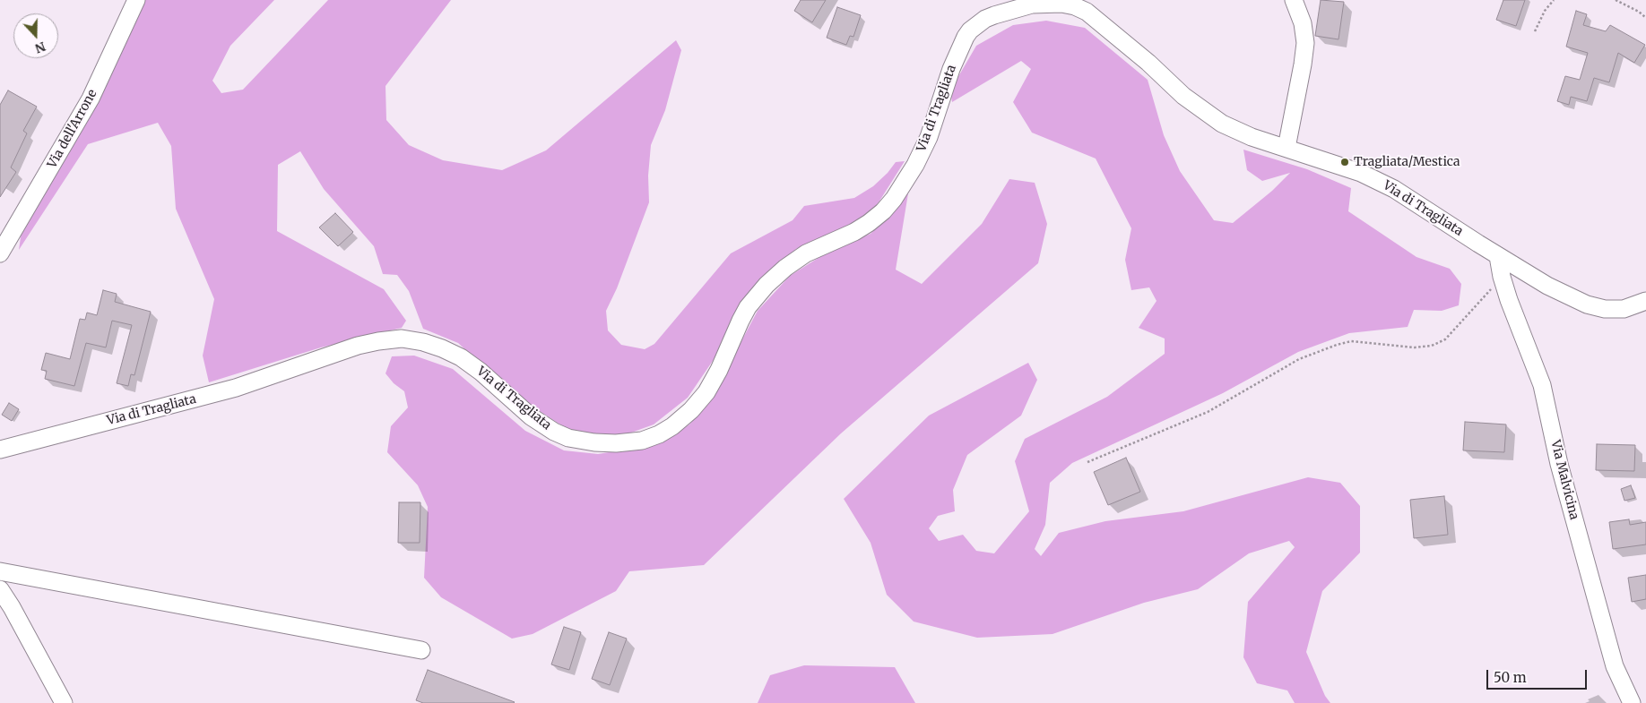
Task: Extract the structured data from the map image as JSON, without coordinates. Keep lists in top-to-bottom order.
{
  "streets": {
    "street": ["Via di Tragliata", "Via dell'Arrone", "Via Malvicina"]
  },
  "crossings": [
    ["Via di Tragliata", "Via Malvicina"]
  ],
  "places": ["Tragliata/Mestica"],
  "scale_bar": "50 m",
  "north": "bottom"
}
